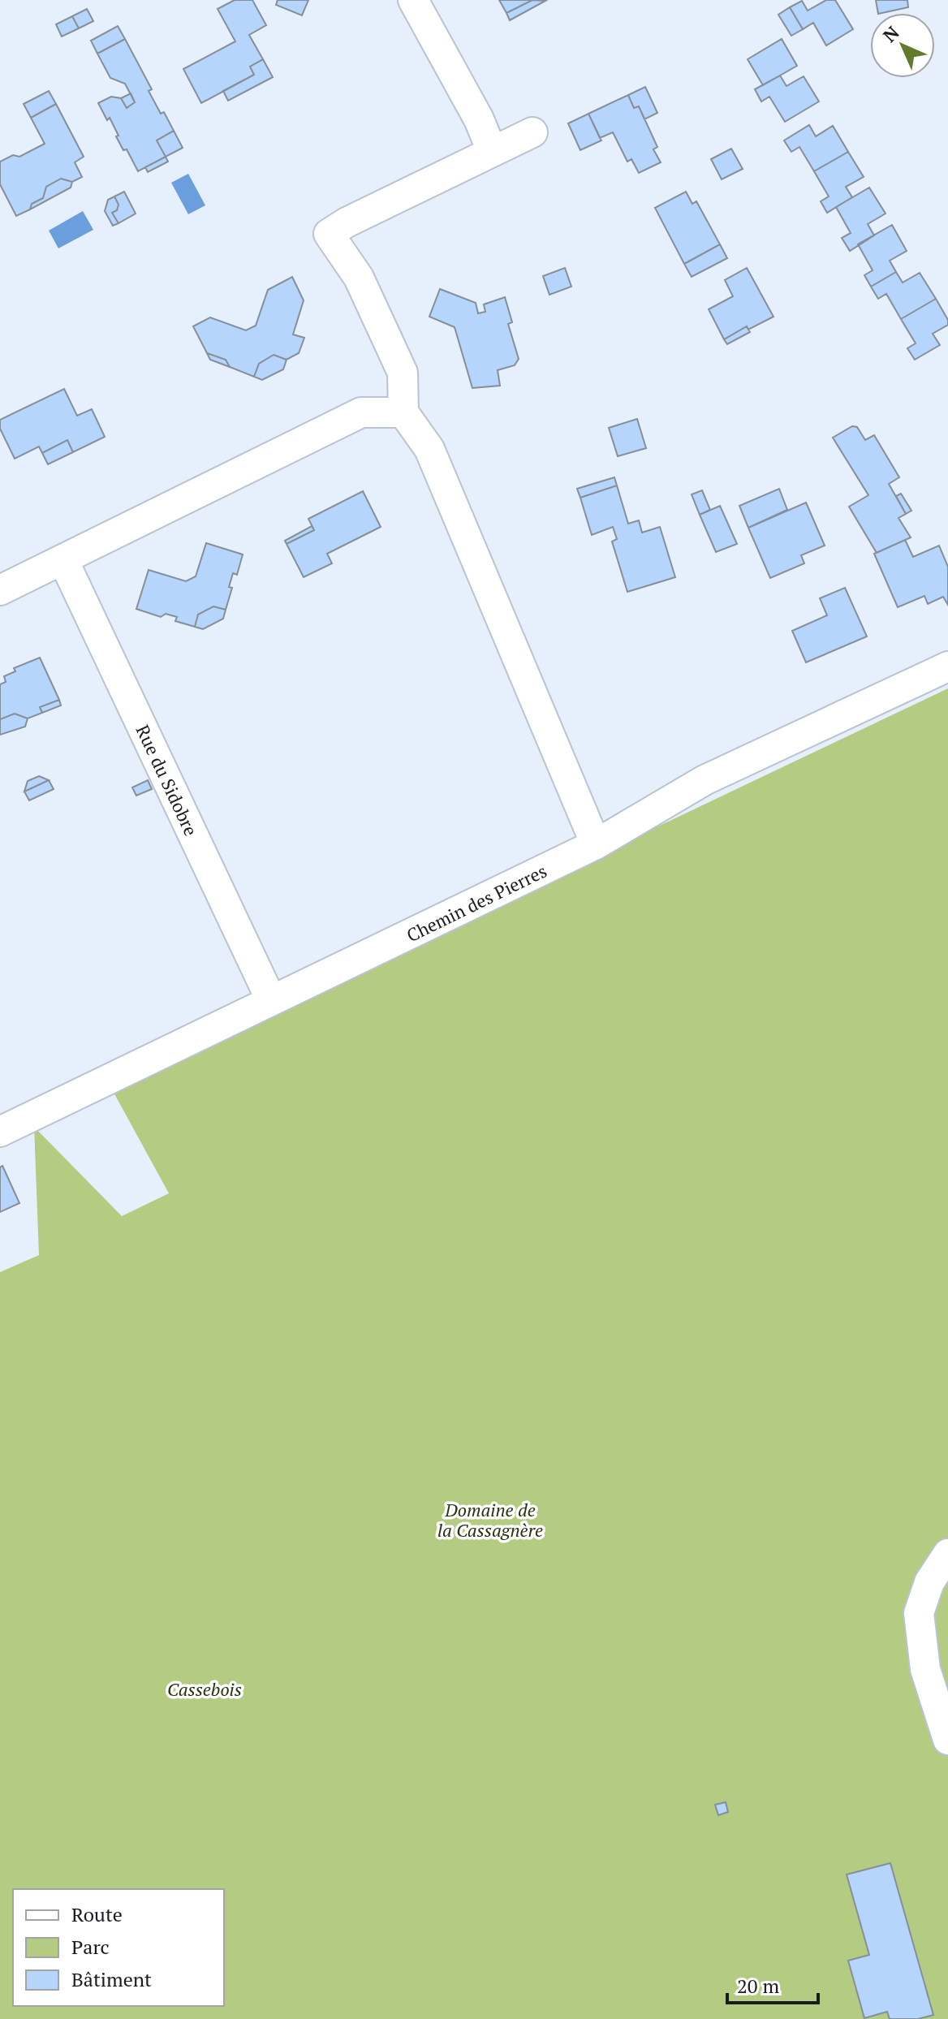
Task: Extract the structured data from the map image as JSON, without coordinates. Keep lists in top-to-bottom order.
{
  "streets": {
    "street": ["Rue du Sidobre", "Chemin des Pierres"]
  },
  "crossings": [
    ["Rue du Sidobre", "Chemin des Pierres"]
  ],
  "parks": ["Domaine de la Cassagnère", "Cassebois"],
  "legend": ["Route", "Parc", "Bâtiment"],
  "scale_bar": "20 m",
  "north": "top left"
}
